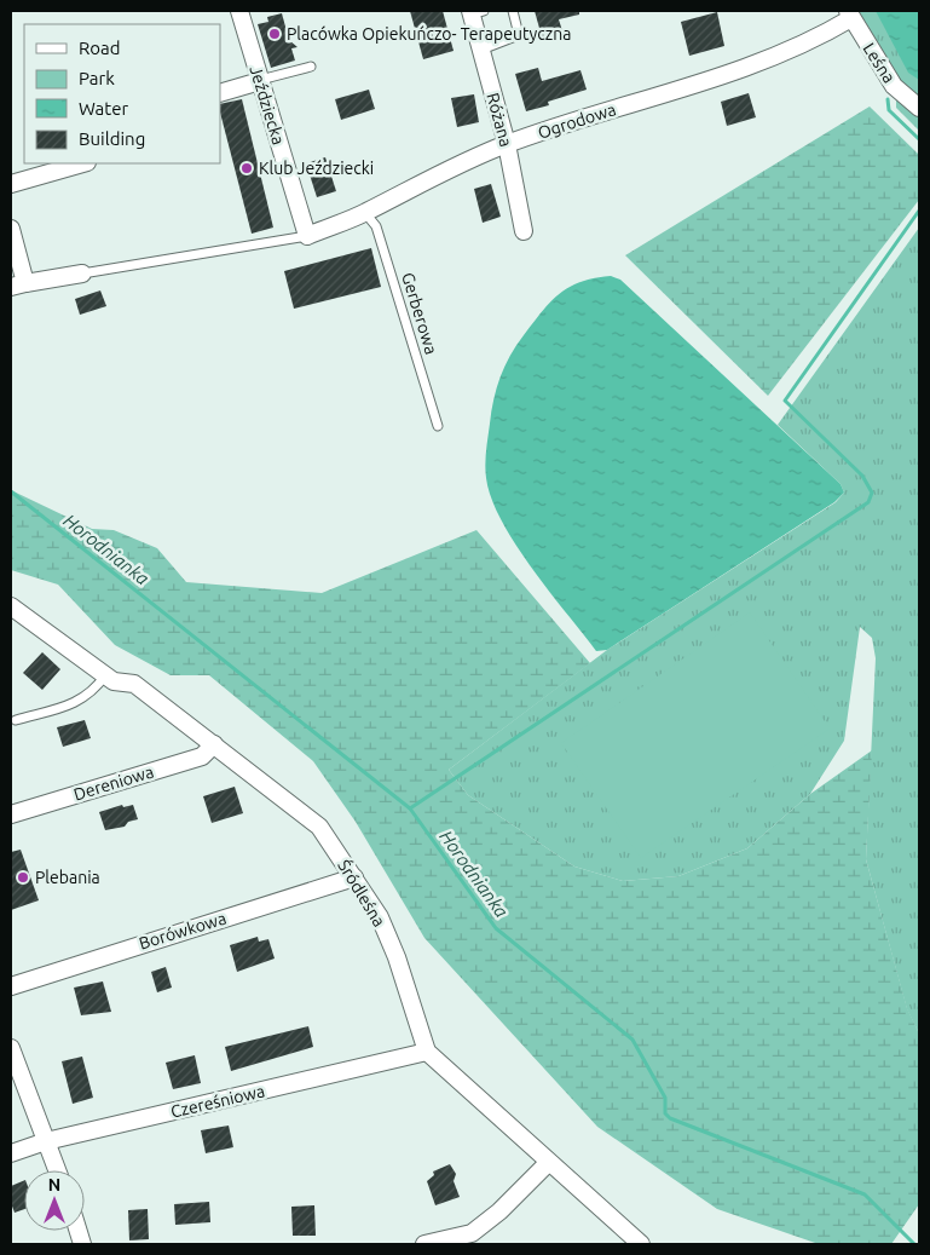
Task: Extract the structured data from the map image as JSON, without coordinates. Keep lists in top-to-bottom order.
{
  "streets": {
    "street": [
      "Leśna",
      "Jeździecka",
      "Różana",
      "Ogrodowa",
      "Dereniowa",
      "Śródleśna",
      "Borówkowa",
      "Czereśniowa"
    ],
    "lane": ["Gerberowa"]
  },
  "crossings": [
    ["Leśna", "Ogrodowa"],
    ["Jeździecka", "Ogrodowa"],
    ["Różana", "Ogrodowa"],
    ["Ogrodowa", "Gerberowa"],
    ["Dereniowa", "Śródleśna"],
    ["Śródleśna", "Borówkowa"],
    ["Śródleśna", "Czereśniowa"]
  ],
  "water": ["Horodnianka"],
  "places": ["Placówka Opiekuńczo- Terapeutyczna", "Klub Jeździecki", "Plebania"],
  "legend": [
    "Road",
    "Park",
    "Water",
    "Building"
  ],
  "north": "top"
}
